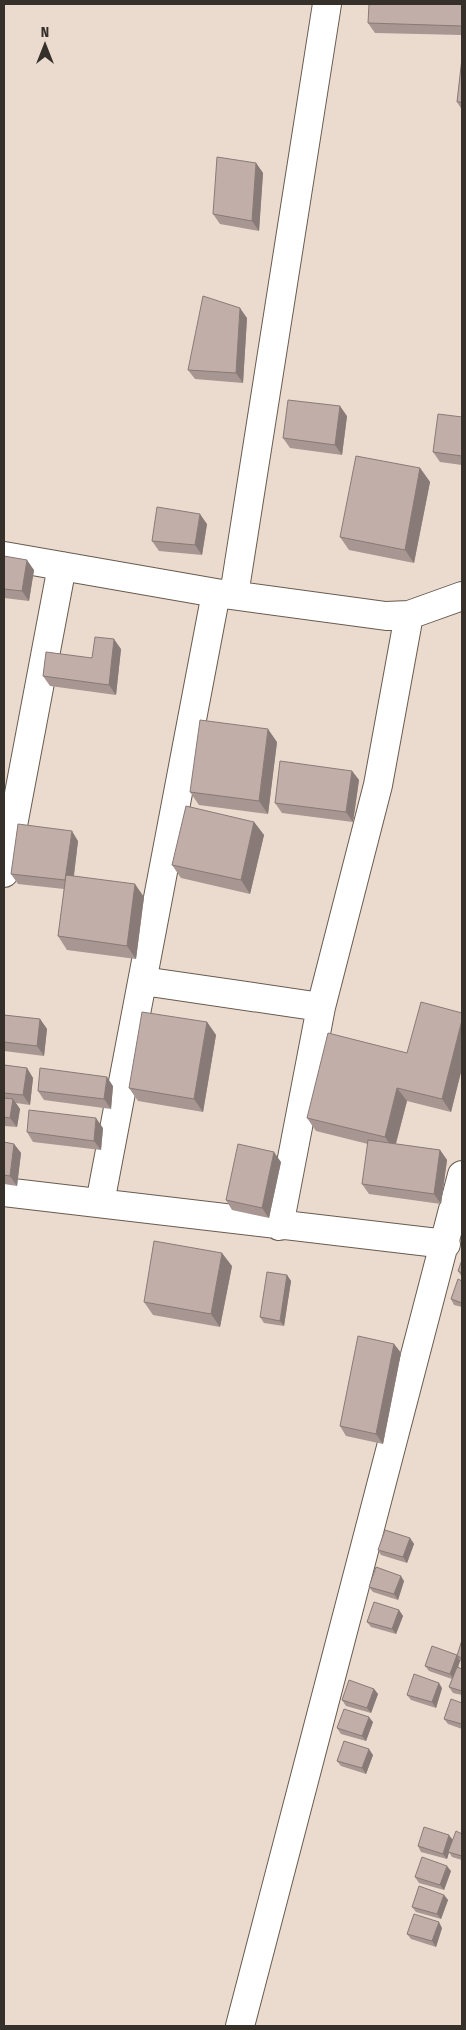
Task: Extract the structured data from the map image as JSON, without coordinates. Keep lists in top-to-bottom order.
{
  "north": "top"
}
